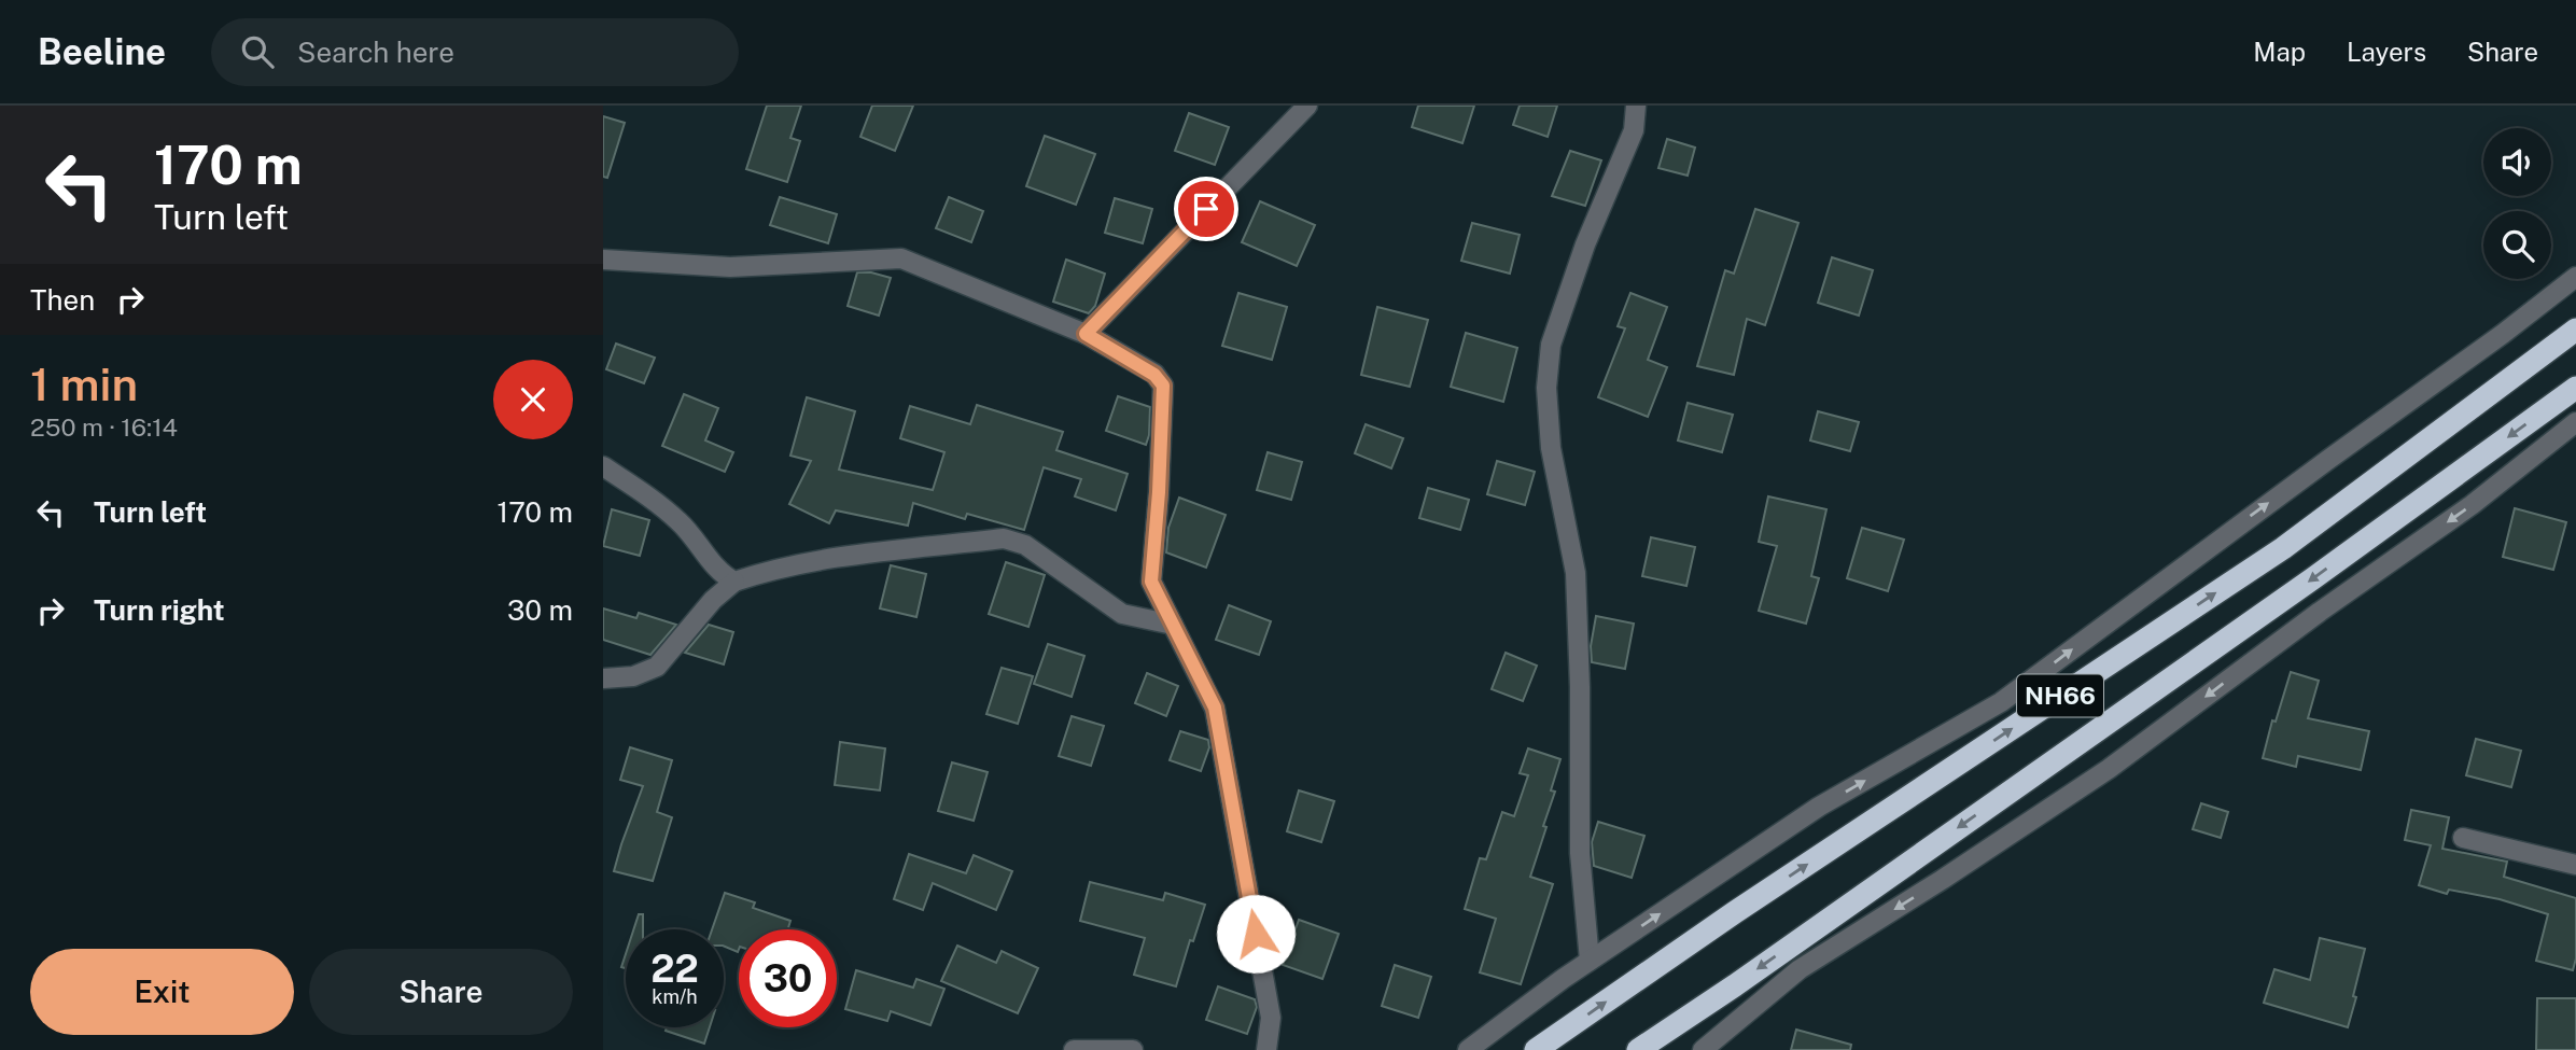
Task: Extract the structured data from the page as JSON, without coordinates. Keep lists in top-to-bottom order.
{
  "streets": {
    "highway": ["NH66"]
  },
  "page": {
    "header": "Beeline",
    "search": "Search here",
    "nav": ["Map", "Layers", "Share"],
    "turn": ["170 m", "Turn left"],
    "then": "Then",
    "heading": ["1 min", "250 m · 16:14"],
    "list": [
      {
        "name": "Turn left",
        "value": "170 m"
      },
      {
        "name": "Turn right",
        "value": "30 m"
      }
    ],
    "speed": "22 km/h",
    "limit": "30",
    "buttons": ["Exit", "Share"]
  }
}
